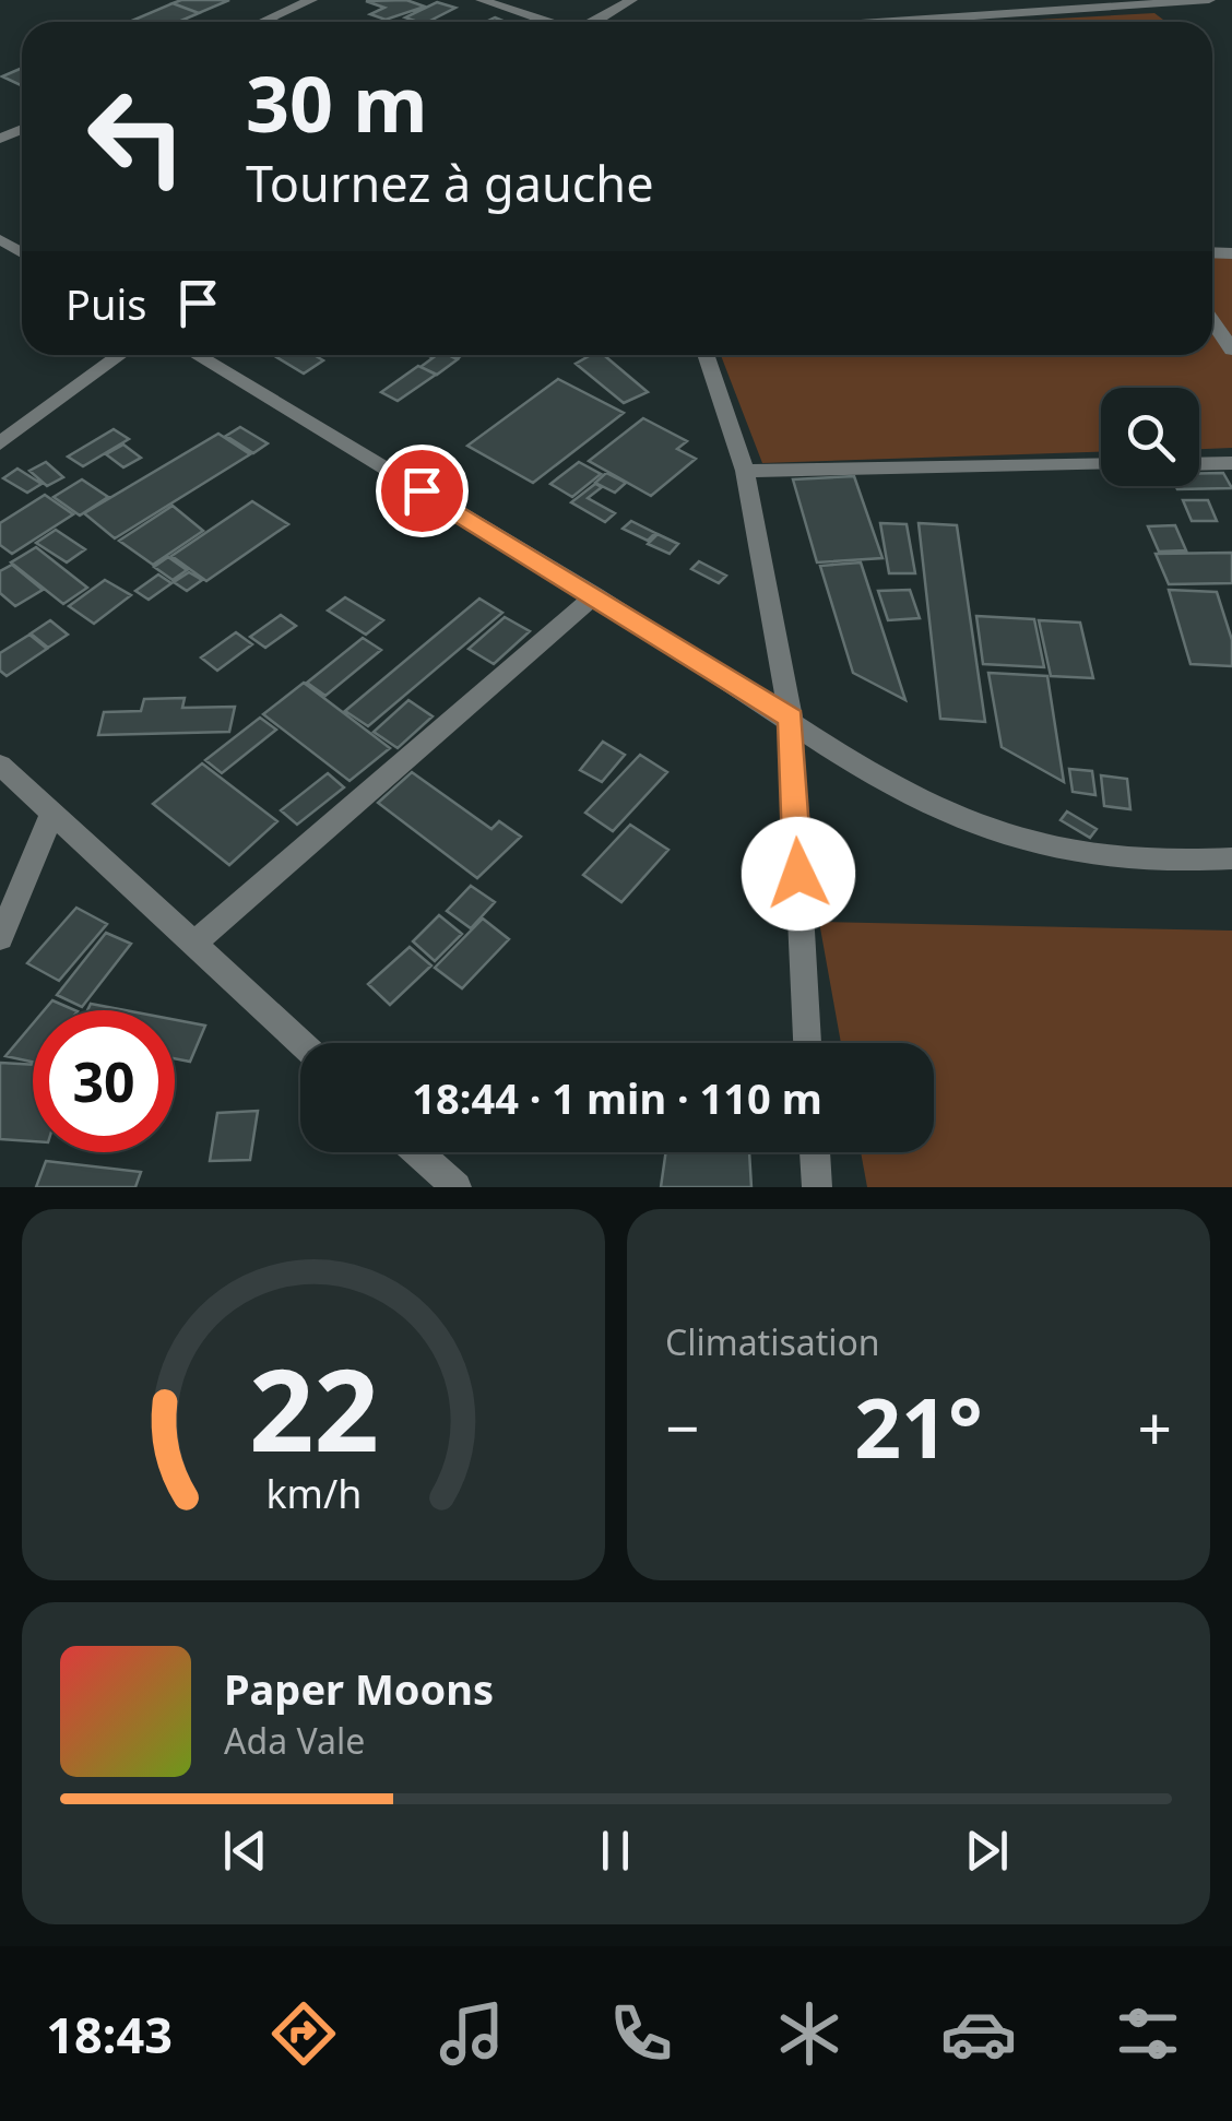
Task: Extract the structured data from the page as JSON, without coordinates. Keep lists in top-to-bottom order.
{
  "page": {
    "turn": ["30 m", "Tournez à gauche"],
    "then": "Puis",
    "limit": "30",
    "trip": "18:44 · 1 min · 110 m",
    "tile": "Climatisation",
    "heat": ["−", "21°", "+"],
    "song": ["Paper Moons", "Ada Vale"],
    "tabs": "18:43",
    "gauge": ["22", "km/h"]
  }
}
